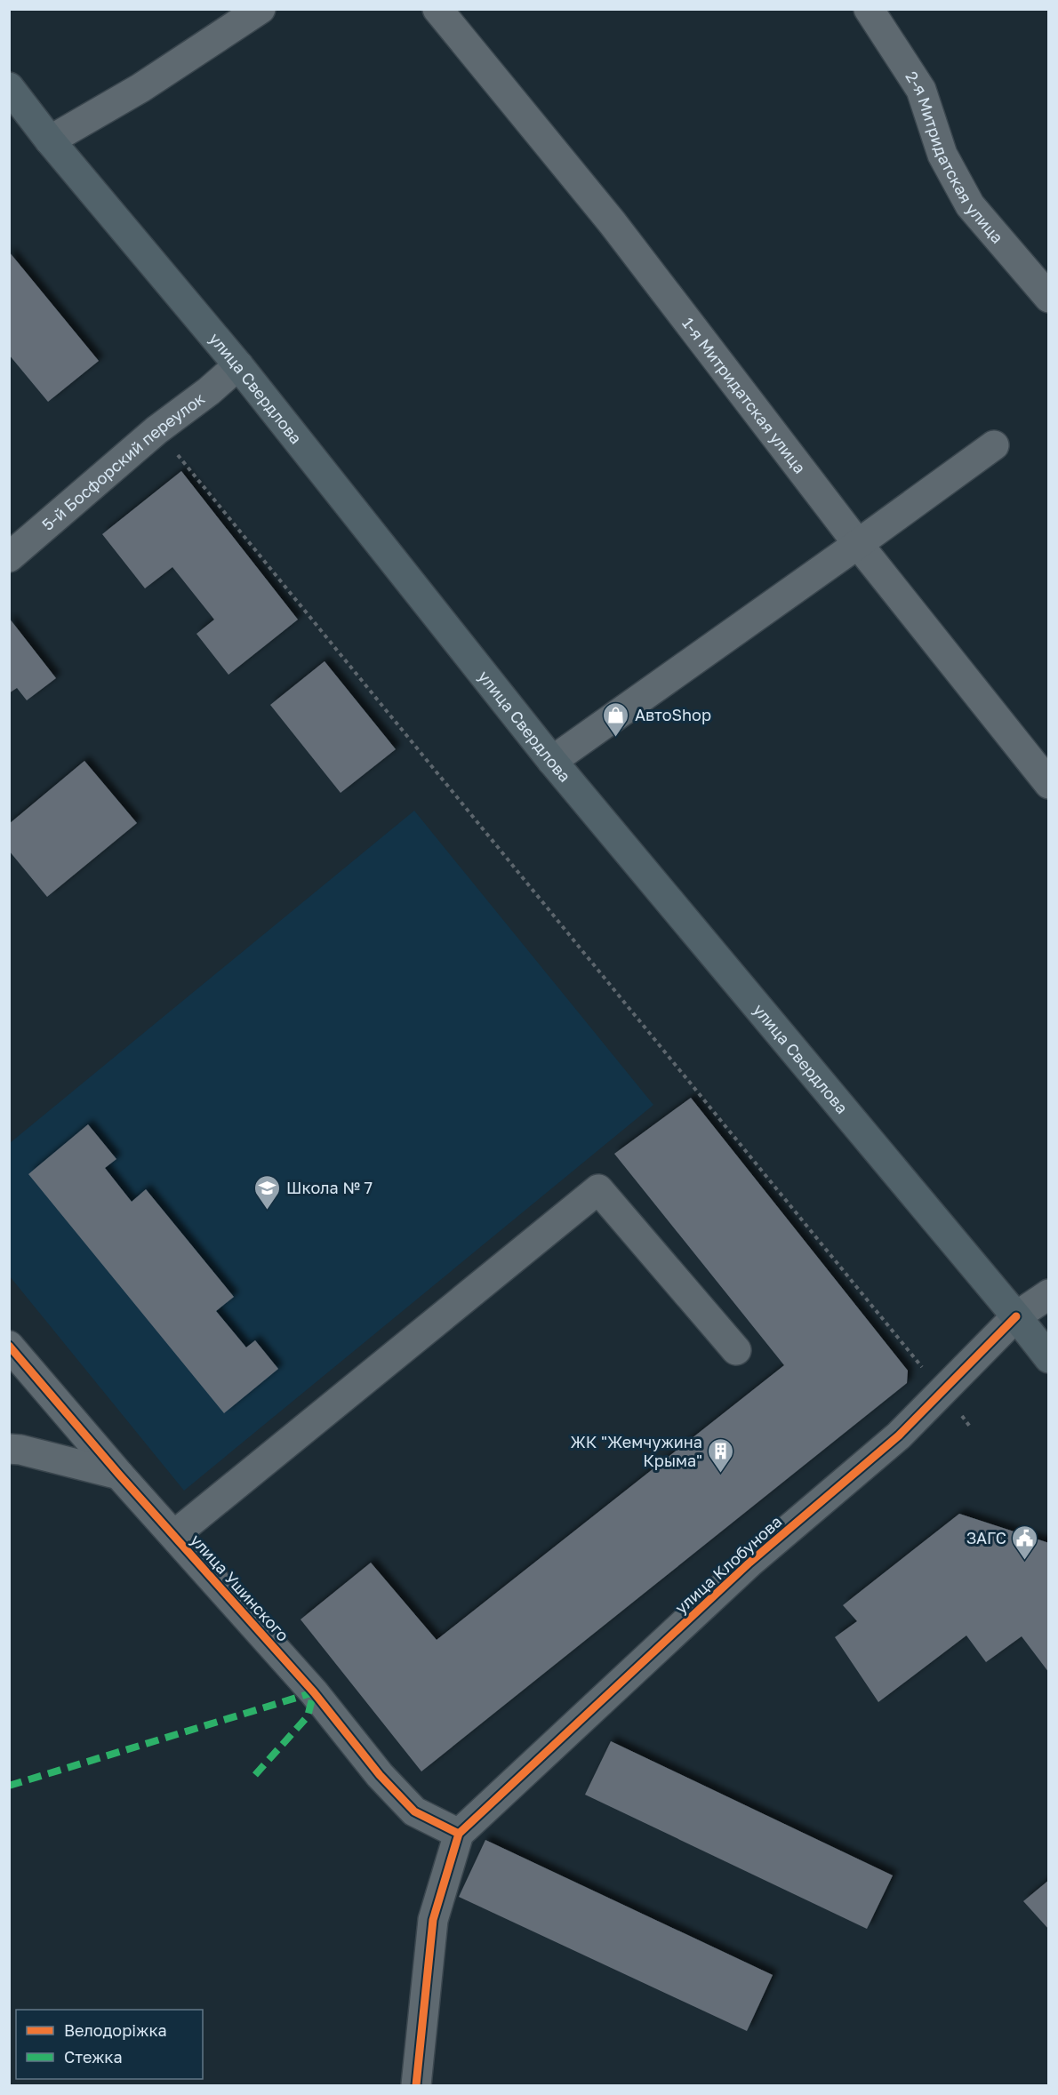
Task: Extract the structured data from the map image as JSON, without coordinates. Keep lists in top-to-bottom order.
{
  "streets": {
    "main road": ["улица Свердлова"],
    "street": [
      "2-я Митридатская улица",
      "1-я Митридатская улица",
      "5-й Босфорский переулок",
      "улица Клобунова",
      "улица Ушинского"
    ]
  },
  "crossings": [
    ["улица Свердлова", "5-й Босфорский переулок"],
    ["улица Свердлова", "улица Клобунова"],
    ["улица Клобунова", "улица Ушинского"]
  ],
  "places": {
    "shop": ["АвтоShop"],
    "school or university": ["Школа № 7"],
    "building": ["ЖК \"Жемчужина Крыма\""],
    "public building": ["ЗАГС"]
  },
  "legend": ["Велодоріжка", "Стежка"]
}
